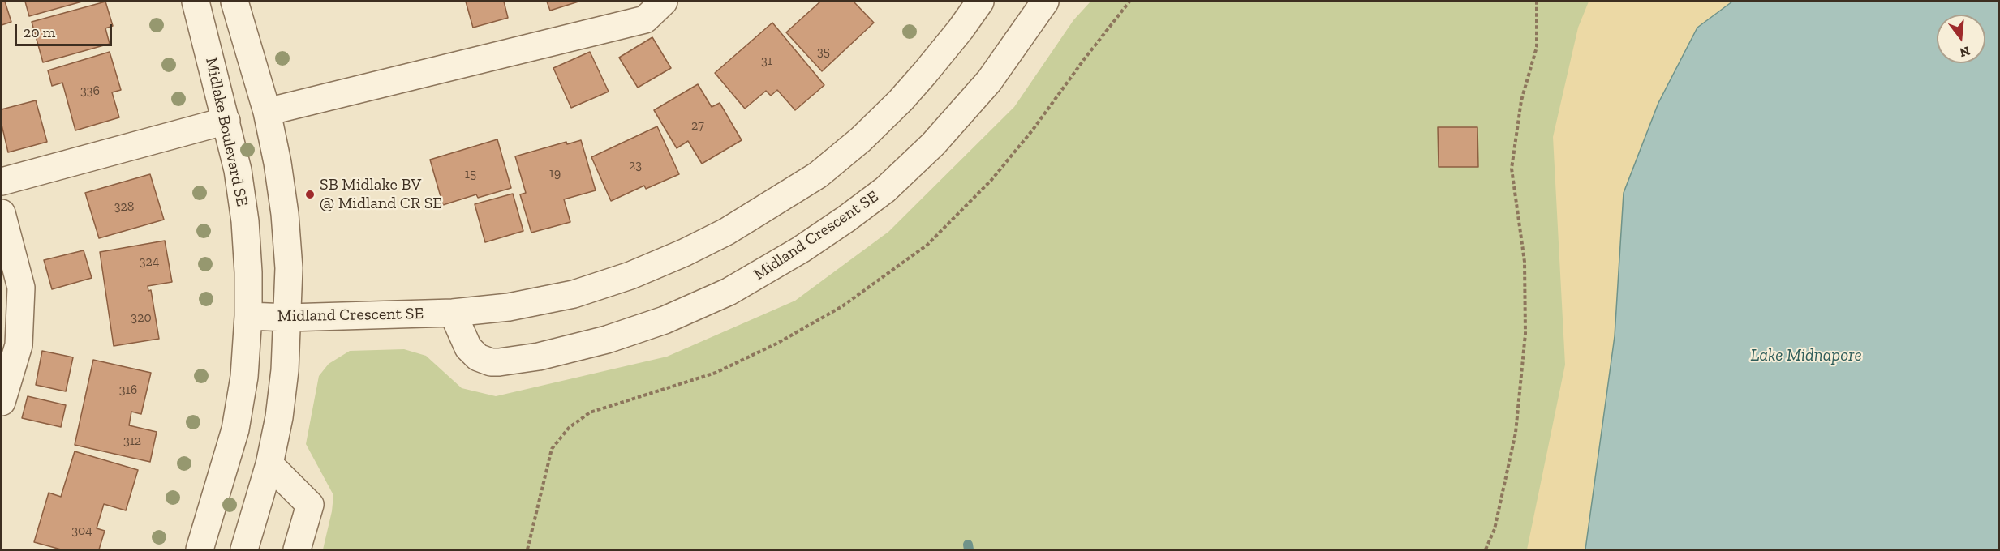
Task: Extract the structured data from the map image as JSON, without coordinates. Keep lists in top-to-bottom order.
{
  "streets": {
    "street": ["Midlake Boulevard SE", "Midland Crescent SE"]
  },
  "crossings": [
    ["Midlake Boulevard SE", "Midland Crescent SE"]
  ],
  "water": ["Lake Midnapore"],
  "places": ["SB Midlake BV @ Midland CR SE"],
  "house_numbers": [
    "35",
    "31",
    "336",
    "27",
    "23",
    "19",
    "15",
    "328",
    "324",
    "320",
    "316",
    "312",
    "304"
  ],
  "scale_bar": "20 m",
  "north": "bottom"
}
